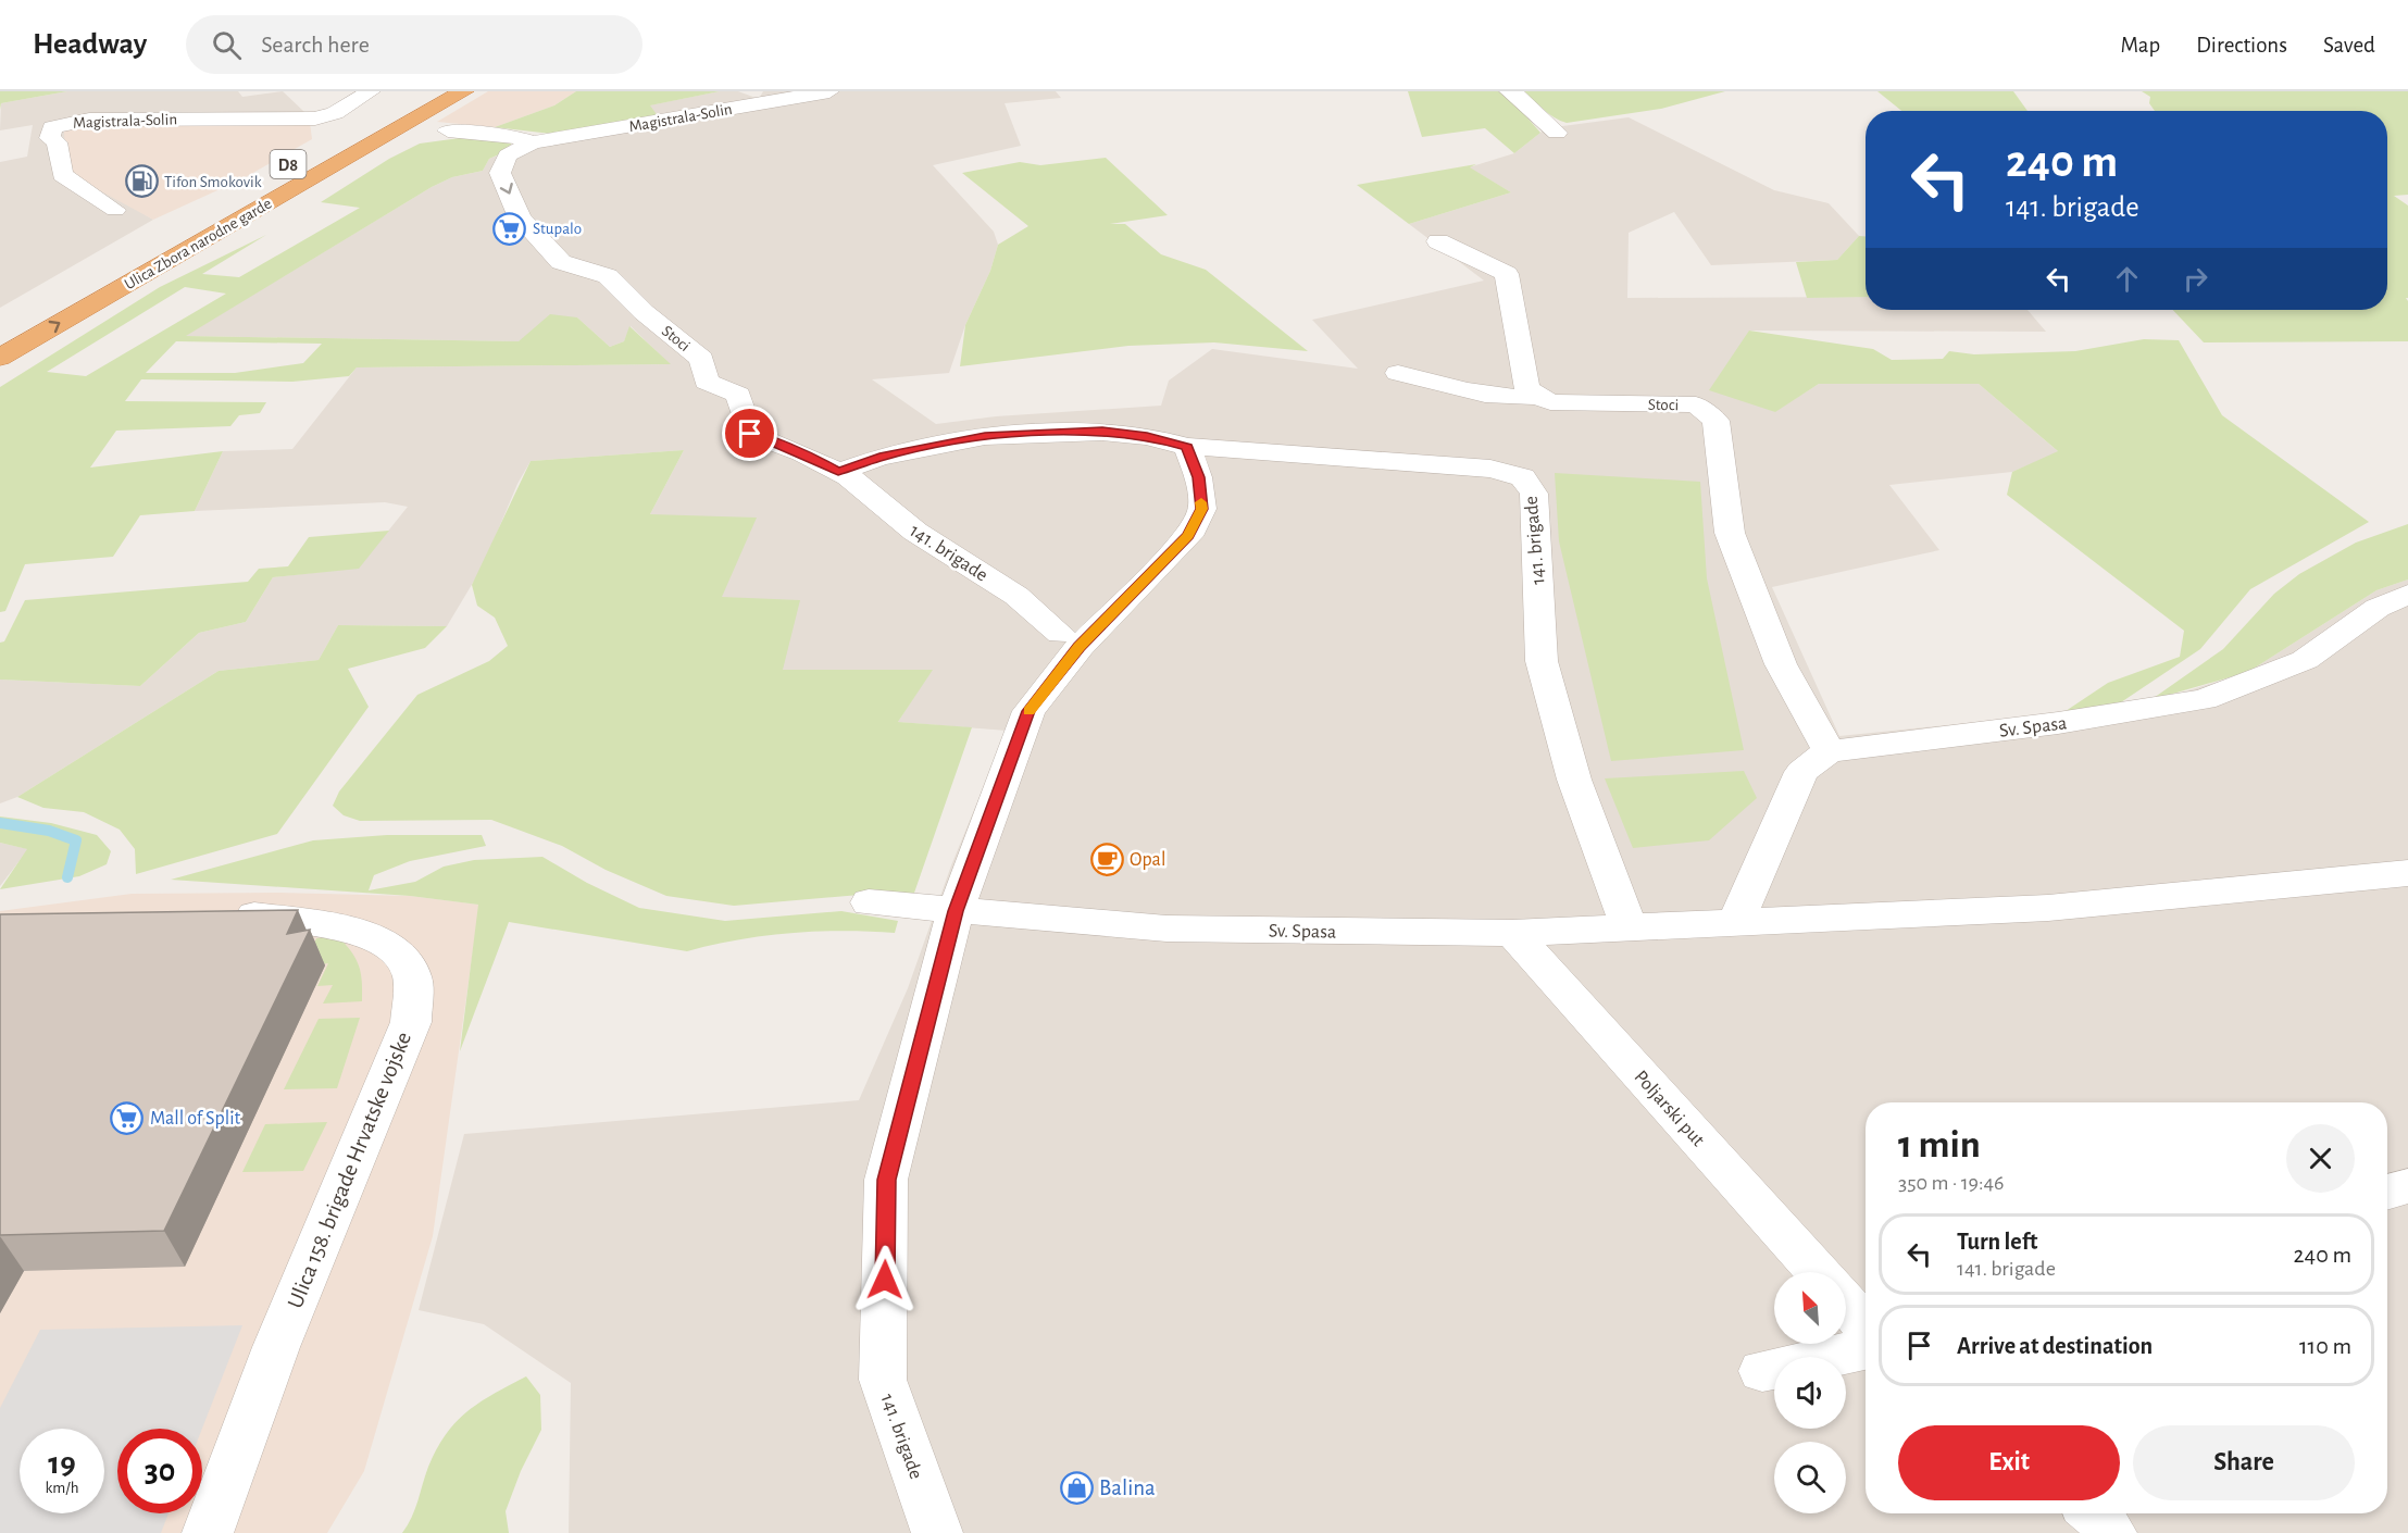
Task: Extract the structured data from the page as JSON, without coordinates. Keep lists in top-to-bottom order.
{
  "streets": {
    "highway": ["D8", "Ulica Zbora narodne garde"],
    "street": [
      "Magistrala-Solin",
      "Stoci",
      "141. brigade",
      "Sv. Spasa",
      "Poljarski put",
      "Ulica 158. brigade Hrvatske vojske"
    ]
  },
  "crossings": [
    ["Magistrala-Solin", "Stoci"],
    ["Stoci", "141. brigade"],
    ["Stoci", "Sv. Spasa"],
    ["141. brigade", "Sv. Spasa"],
    ["Sv. Spasa", "Poljarski put"]
  ],
  "one_way": ["Ulica Zbora narodne garde"],
  "places": {
    "fuel station": ["Tifon Smokovik"],
    "supermarket": ["Stupalo", "Mall of Split"],
    "cafe": ["Opal"],
    "shop": ["Balina"]
  },
  "north": "top left",
  "page": {
    "header": "Headway",
    "search": "Search here",
    "nav": ["Map", "Directions", "Saved"],
    "turn": ["240 m", "141. brigade"],
    "heading": ["1 min", "350 m · 19:46"],
    "list": [
      {
        "name": "Turn left",
        "note": "141. brigade",
        "value": "240 m"
      },
      {
        "name": "Arrive at destination",
        "value": "110 m"
      }
    ],
    "buttons": ["Exit", "Share"],
    "speed": "19 km/h",
    "limit": "30"
  }
}
